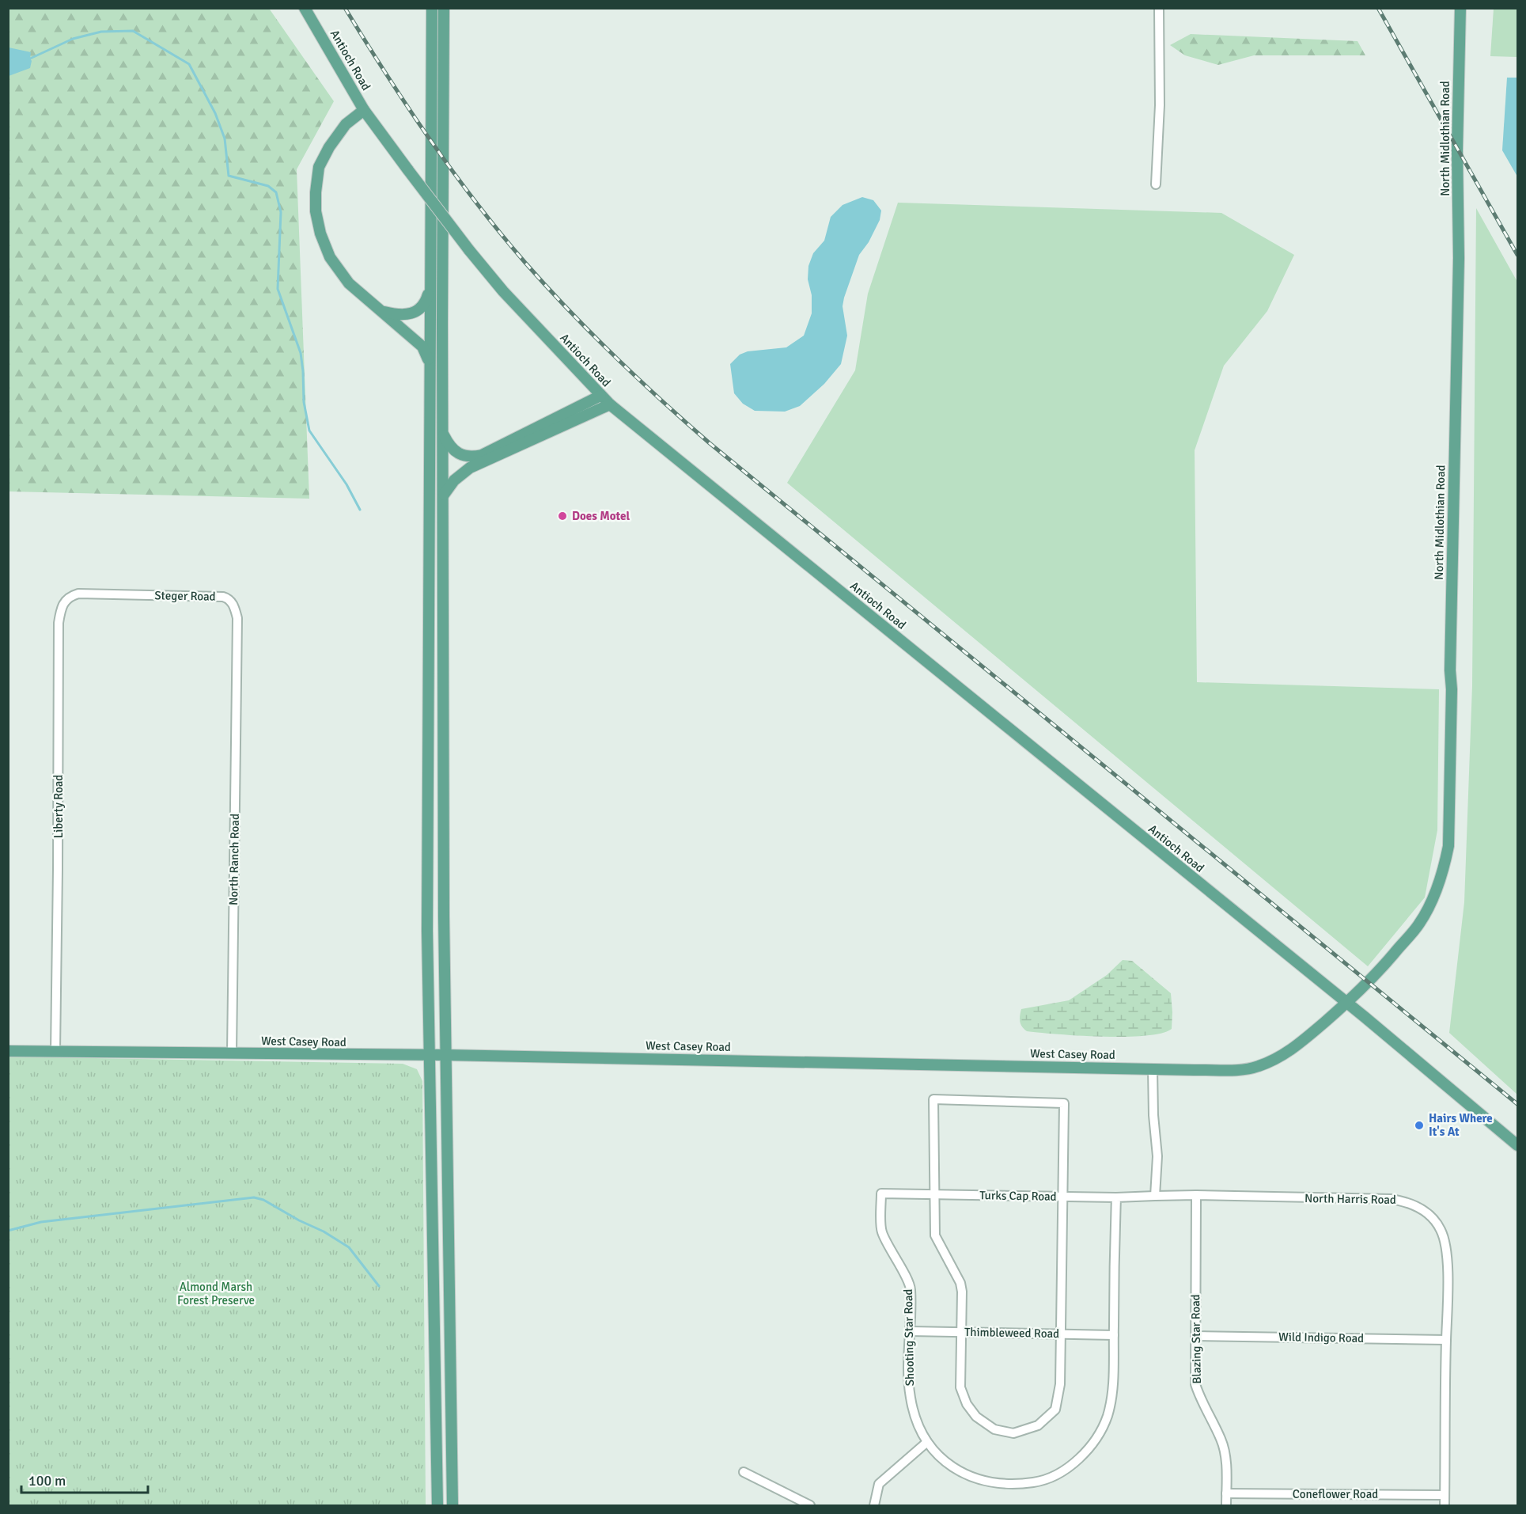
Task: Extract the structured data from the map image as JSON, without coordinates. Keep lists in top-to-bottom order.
{
  "streets": {
    "main road": ["Antioch Road", "North Midlothian Road", "West Casey Road"],
    "street": [
      "Steger Road",
      "Liberty Road",
      "North Ranch Road",
      "Turks Cap Road",
      "North Harris Road",
      "Thimbleweed Road",
      "Shooting Star Road",
      "Wild Indigo Road",
      "Blazing Star Road",
      "Coneflower Road"
    ]
  },
  "crossings": [
    ["Antioch Road", "North Midlothian Road"],
    ["Antioch Road", "West Casey Road"],
    ["North Midlothian Road", "West Casey Road"],
    ["Steger Road", "Liberty Road"],
    ["Steger Road", "North Ranch Road"],
    ["Liberty Road", "West Casey Road"],
    ["North Ranch Road", "West Casey Road"],
    ["Turks Cap Road", "North Harris Road"],
    ["Turks Cap Road", "Shooting Star Road"],
    ["North Harris Road", "Wild Indigo Road"],
    ["North Harris Road", "Blazing Star Road"],
    ["North Harris Road", "Coneflower Road"],
    ["Thimbleweed Road", "Shooting Star Road"],
    ["Wild Indigo Road", "Blazing Star Road"],
    ["Blazing Star Road", "Coneflower Road"]
  ],
  "parks": ["Almond Marsh Forest Preserve"],
  "places": ["Does Motel", "Hairs Where It's At"],
  "scale_bar": "100 m"
}
